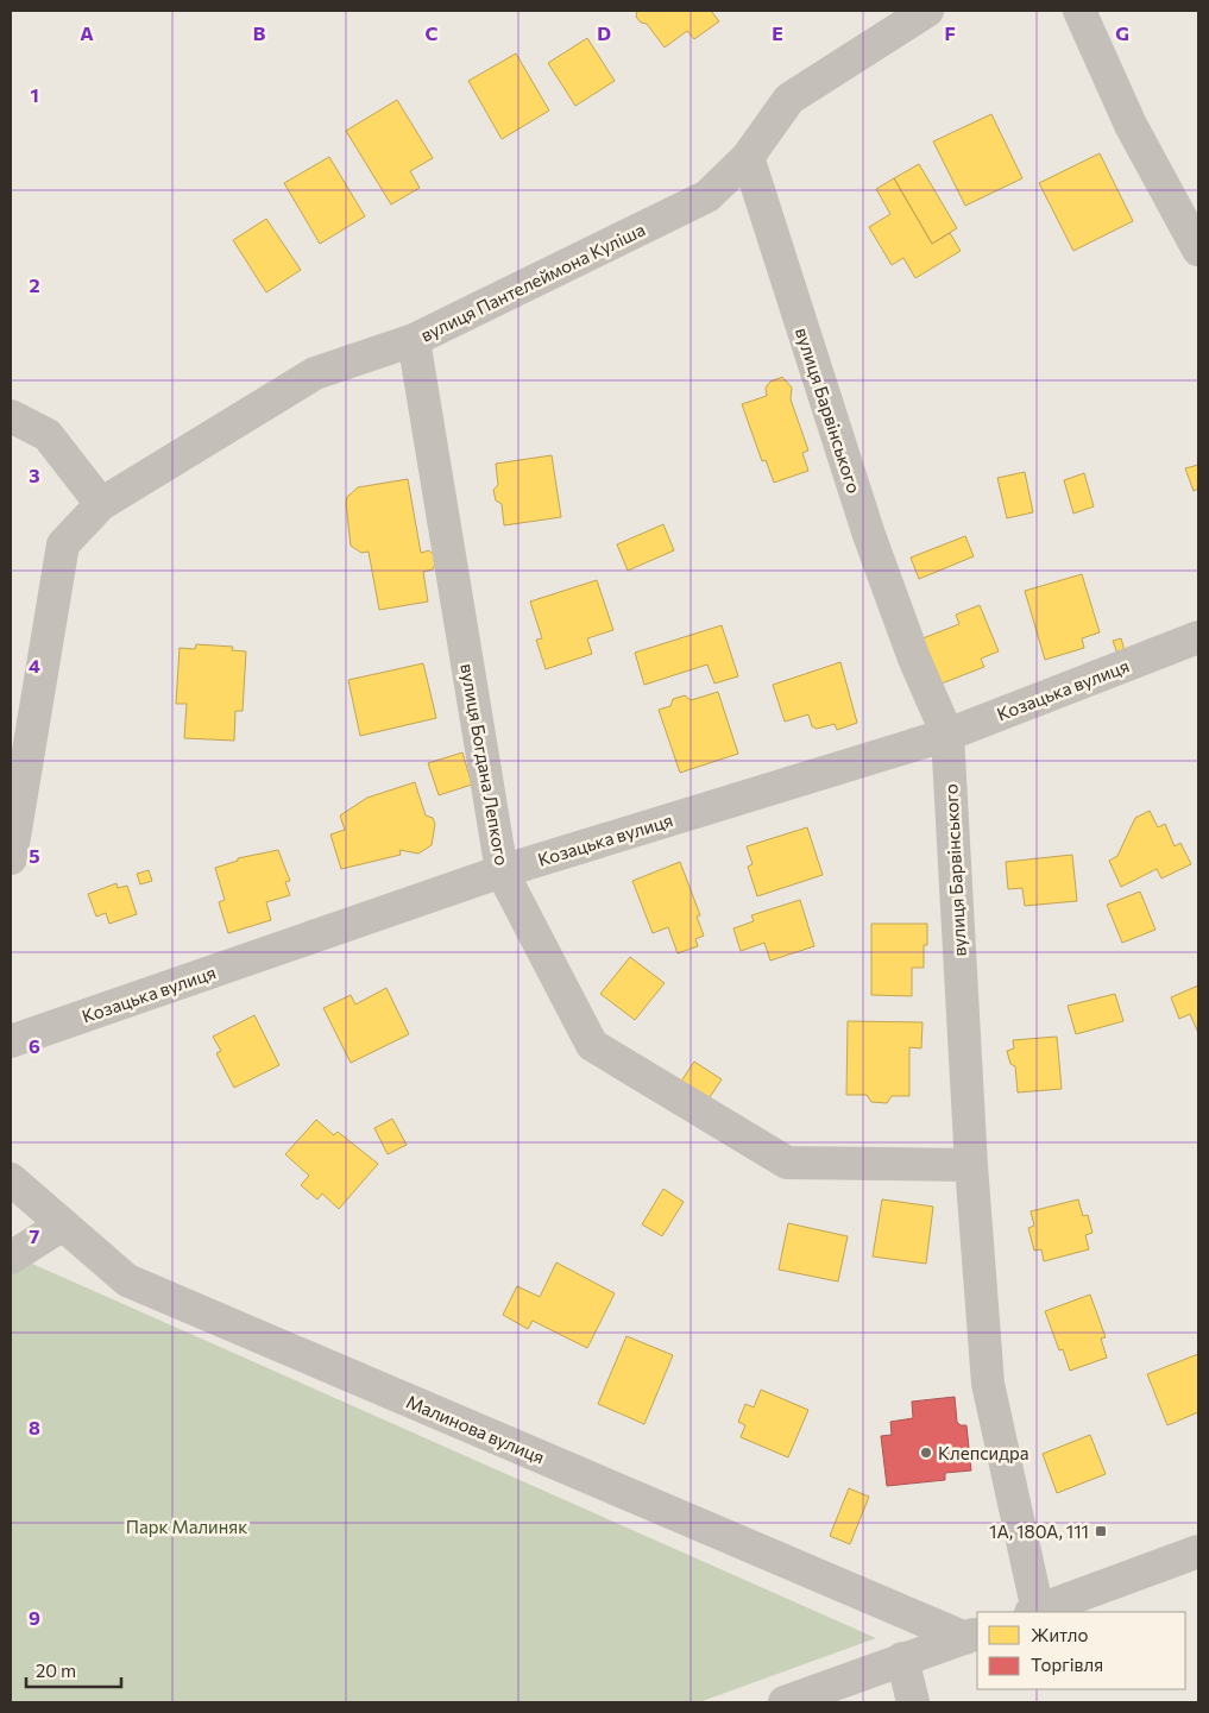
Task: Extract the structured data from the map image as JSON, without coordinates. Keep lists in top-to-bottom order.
{
  "streets": {
    "street": [
      "вулиця Пантелеймона Куліша",
      "вулиця Барвінського",
      "Козацька вулиця",
      "вулиця Богдана Лепкого",
      "Малинова вулиця"
    ]
  },
  "crossings": [
    ["вулиця Пантелеймона Куліша", "вулиця Барвінського"],
    ["вулиця Пантелеймона Куліша", "вулиця Богдана Лепкого"],
    ["вулиця Барвінського", "Козацька вулиця"],
    ["вулиця Барвінського", "вулиця Богдана Лепкого"],
    ["Козацька вулиця", "вулиця Богдана Лепкого"]
  ],
  "parks": ["Парк Малиняк"],
  "places": {
    "other": ["Клепсидра"],
    "transit": ["1А, 180А, 111"]
  },
  "legend": ["Житло", "Торгівля"],
  "scale_bar": "20 m",
  "grid": {
    "columns": [
      "A",
      "B",
      "C",
      "D",
      "E",
      "F",
      "G"
    ],
    "rows": [
      "1",
      "2",
      "3",
      "4",
      "5",
      "6",
      "7",
      "8",
      "9"
    ]
  }
}
